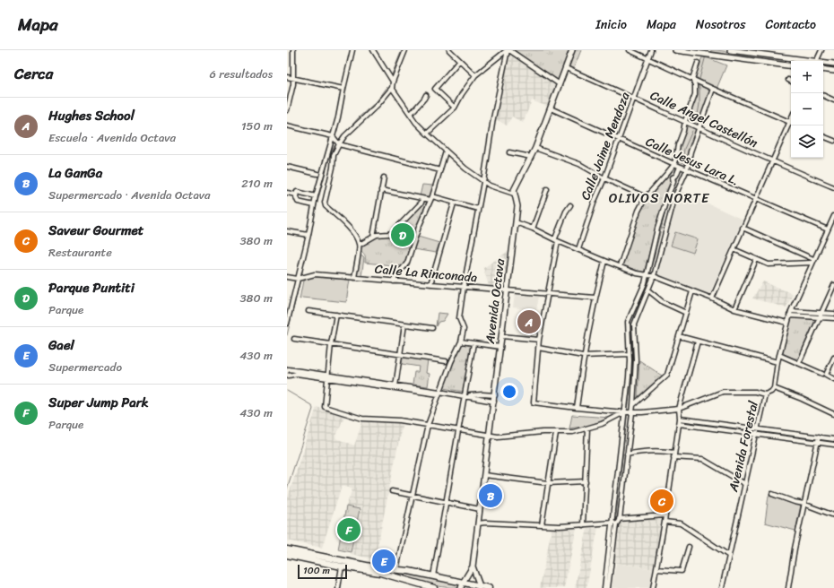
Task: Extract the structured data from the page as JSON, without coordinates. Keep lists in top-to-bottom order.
{
  "streets": {
    "main road": ["Avenida Octava"],
    "street": [
      "Calle Angel Castellón",
      "Calle Jaime Mendoza",
      "Calle Jesus Lara L.",
      "Calle La Rinconada",
      "Avenida Forestal"
    ]
  },
  "crossings": [
    ["Calle Angel Castellón", "Calle Jaime Mendoza"],
    ["Calle Angel Castellón", "Avenida Octava"],
    ["Calle Jaime Mendoza", "Calle Jesus Lara L."],
    ["Calle Jesus Lara L.", "Avenida Octava"],
    ["Calle La Rinconada", "Avenida Octava"]
  ],
  "districts": ["OLIVOS NORTE"],
  "scale_bar": "100 m",
  "page": {
    "header": "Mapa",
    "nav": [
      "Inicio",
      "Mapa",
      "Nosotros",
      "Contacto"
    ],
    "heading": ["Cerca", "6 resultados"],
    "map_buttons": ["+", "−"],
    "list": [
      {
        "mark": "A",
        "name": "Hughes School",
        "note": "Escuela · Avenida Octava",
        "value": "150 m"
      },
      {
        "mark": "B",
        "name": "La GanGa",
        "note": "Supermercado · Avenida Octava",
        "value": "210 m"
      },
      {
        "mark": "C",
        "name": "Saveur Gourmet",
        "note": "Restaurante",
        "value": "380 m"
      },
      {
        "mark": "D",
        "name": "Parque Puntiti",
        "note": "Parque",
        "value": "380 m"
      },
      {
        "mark": "E",
        "name": "Gael",
        "note": "Supermercado",
        "value": "430 m"
      },
      {
        "mark": "F",
        "name": "Super Jump Park",
        "note": "Parque",
        "value": "430 m"
      }
    ],
    "pins": [
      "D",
      "A",
      "B",
      "C",
      "F",
      "E"
    ],
    "scale": "100 m"
  }
}
